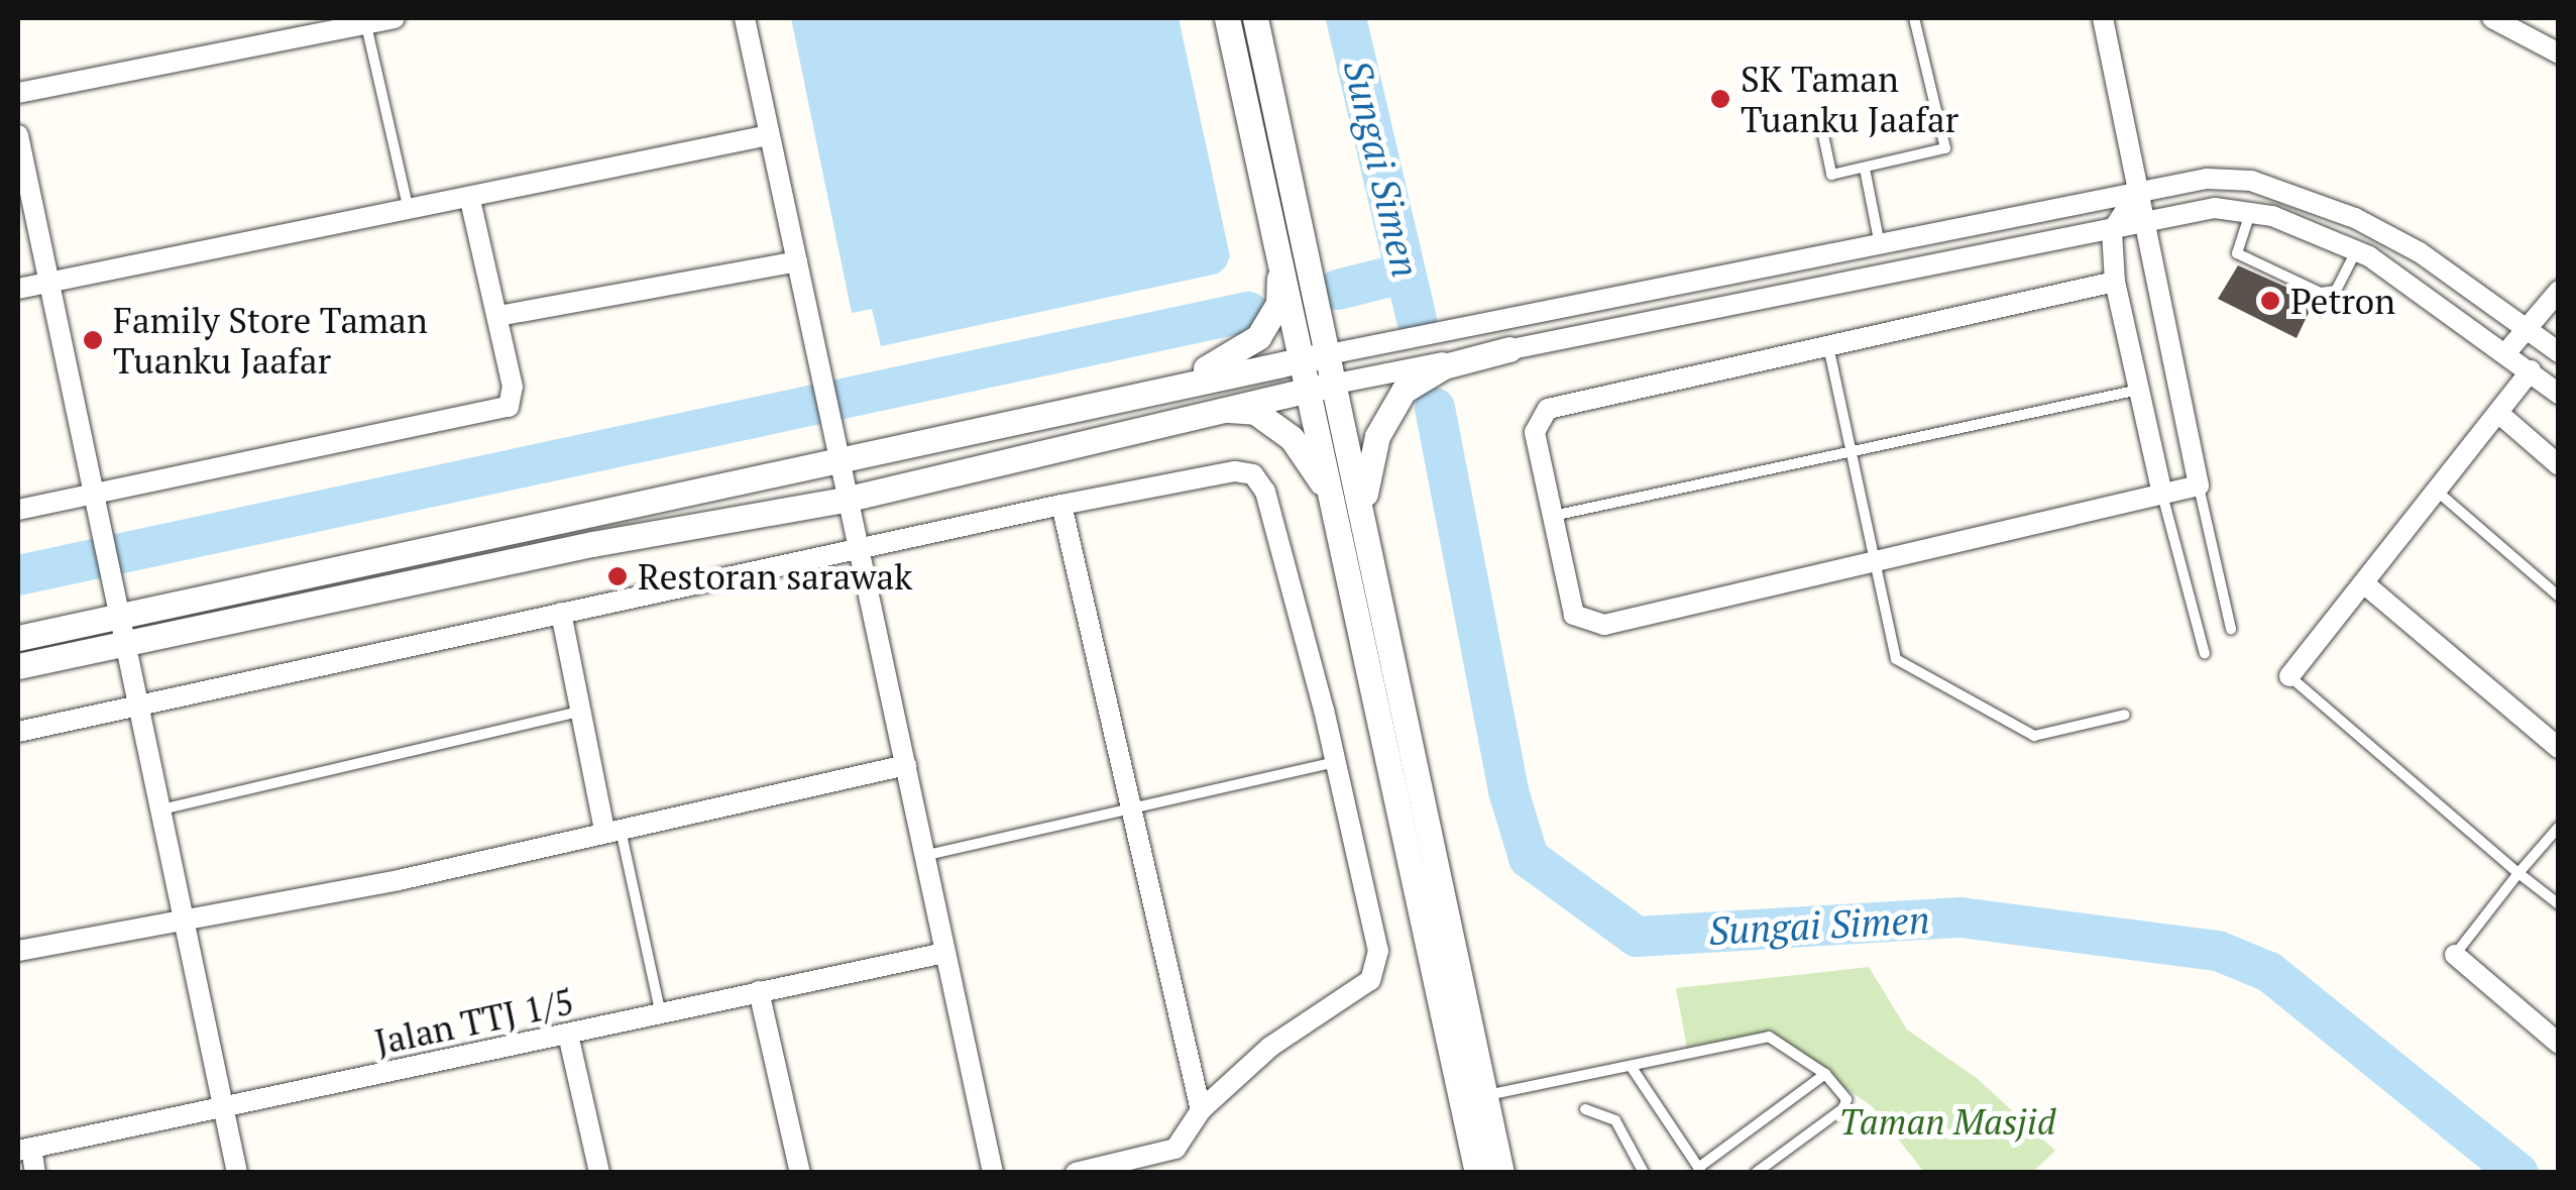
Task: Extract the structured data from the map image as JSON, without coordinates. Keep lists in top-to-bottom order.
{
  "streets": {
    "street": ["Jalan TTJ 1/5"]
  },
  "water": ["Sungai Simen"],
  "parks": ["Taman Masjid"],
  "places": [
    "SK Taman Tuanku Jaafar",
    "Petron",
    "Family Store Taman Tuanku Jaafar",
    "Restoran sarawak"
  ]
}
